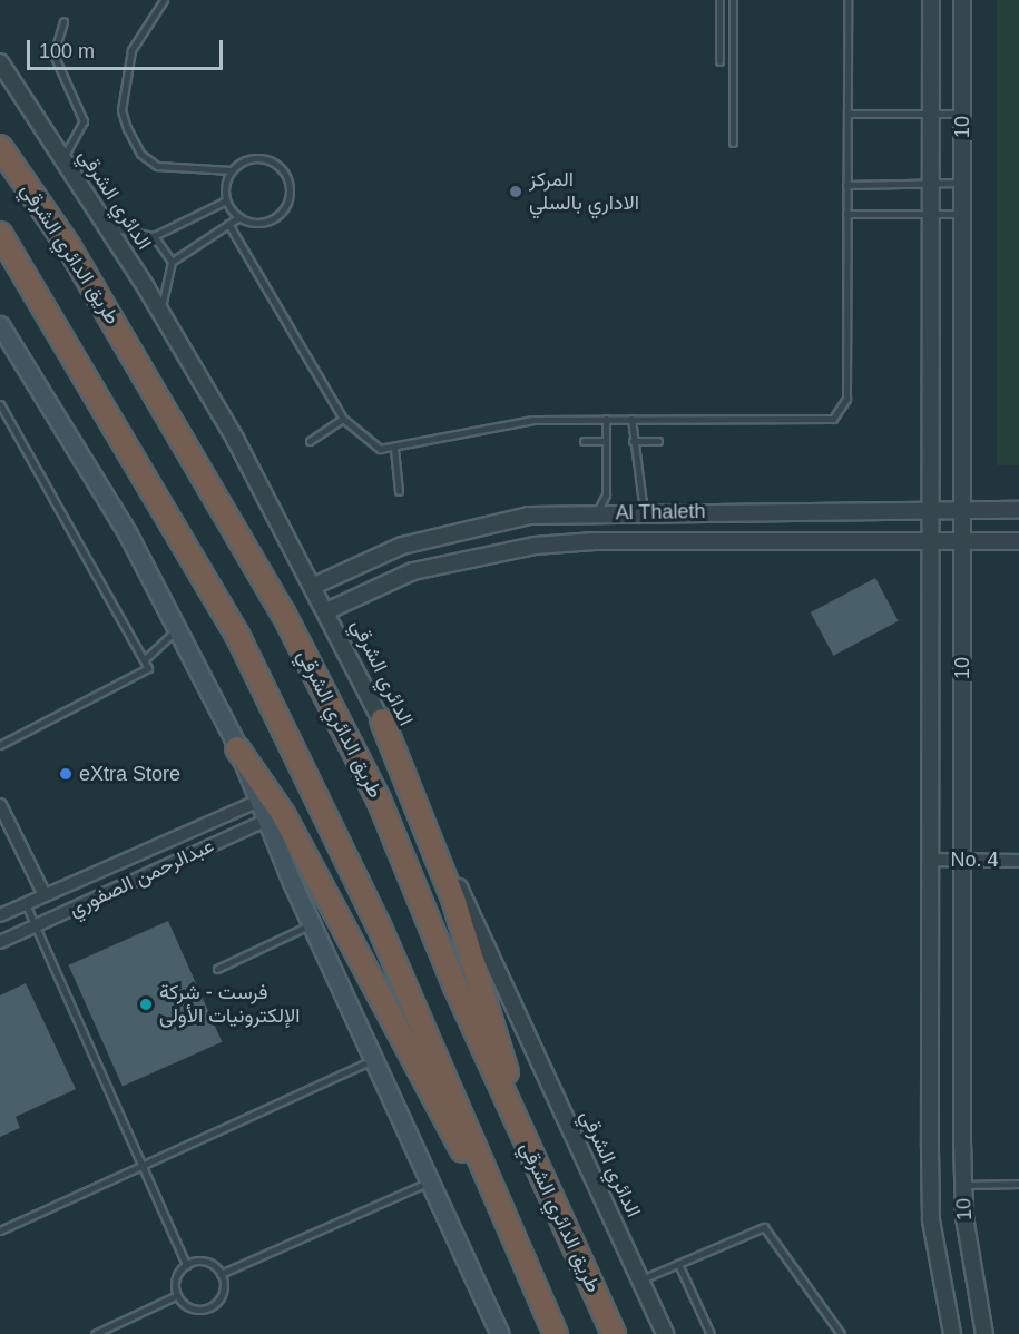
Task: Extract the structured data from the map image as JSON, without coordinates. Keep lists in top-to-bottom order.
{
  "streets": {
    "highway": ["طريق الدائري الشرقي"],
    "street": [
      "10",
      "الدائري الشرقي",
      "Al Thaleth",
      "No. 4",
      "عبدالرحمن الصفوري"
    ]
  },
  "crossings": [
    ["10", "Al Thaleth"],
    ["10", "No. 4"],
    ["الدائري الشرقي", "Al Thaleth"]
  ],
  "places": ["المركز الاداري بالسلي", "eXtra Store", "فرست - شركة الإلكترونيات الأولى"],
  "scale_bar": "100 m"
}
